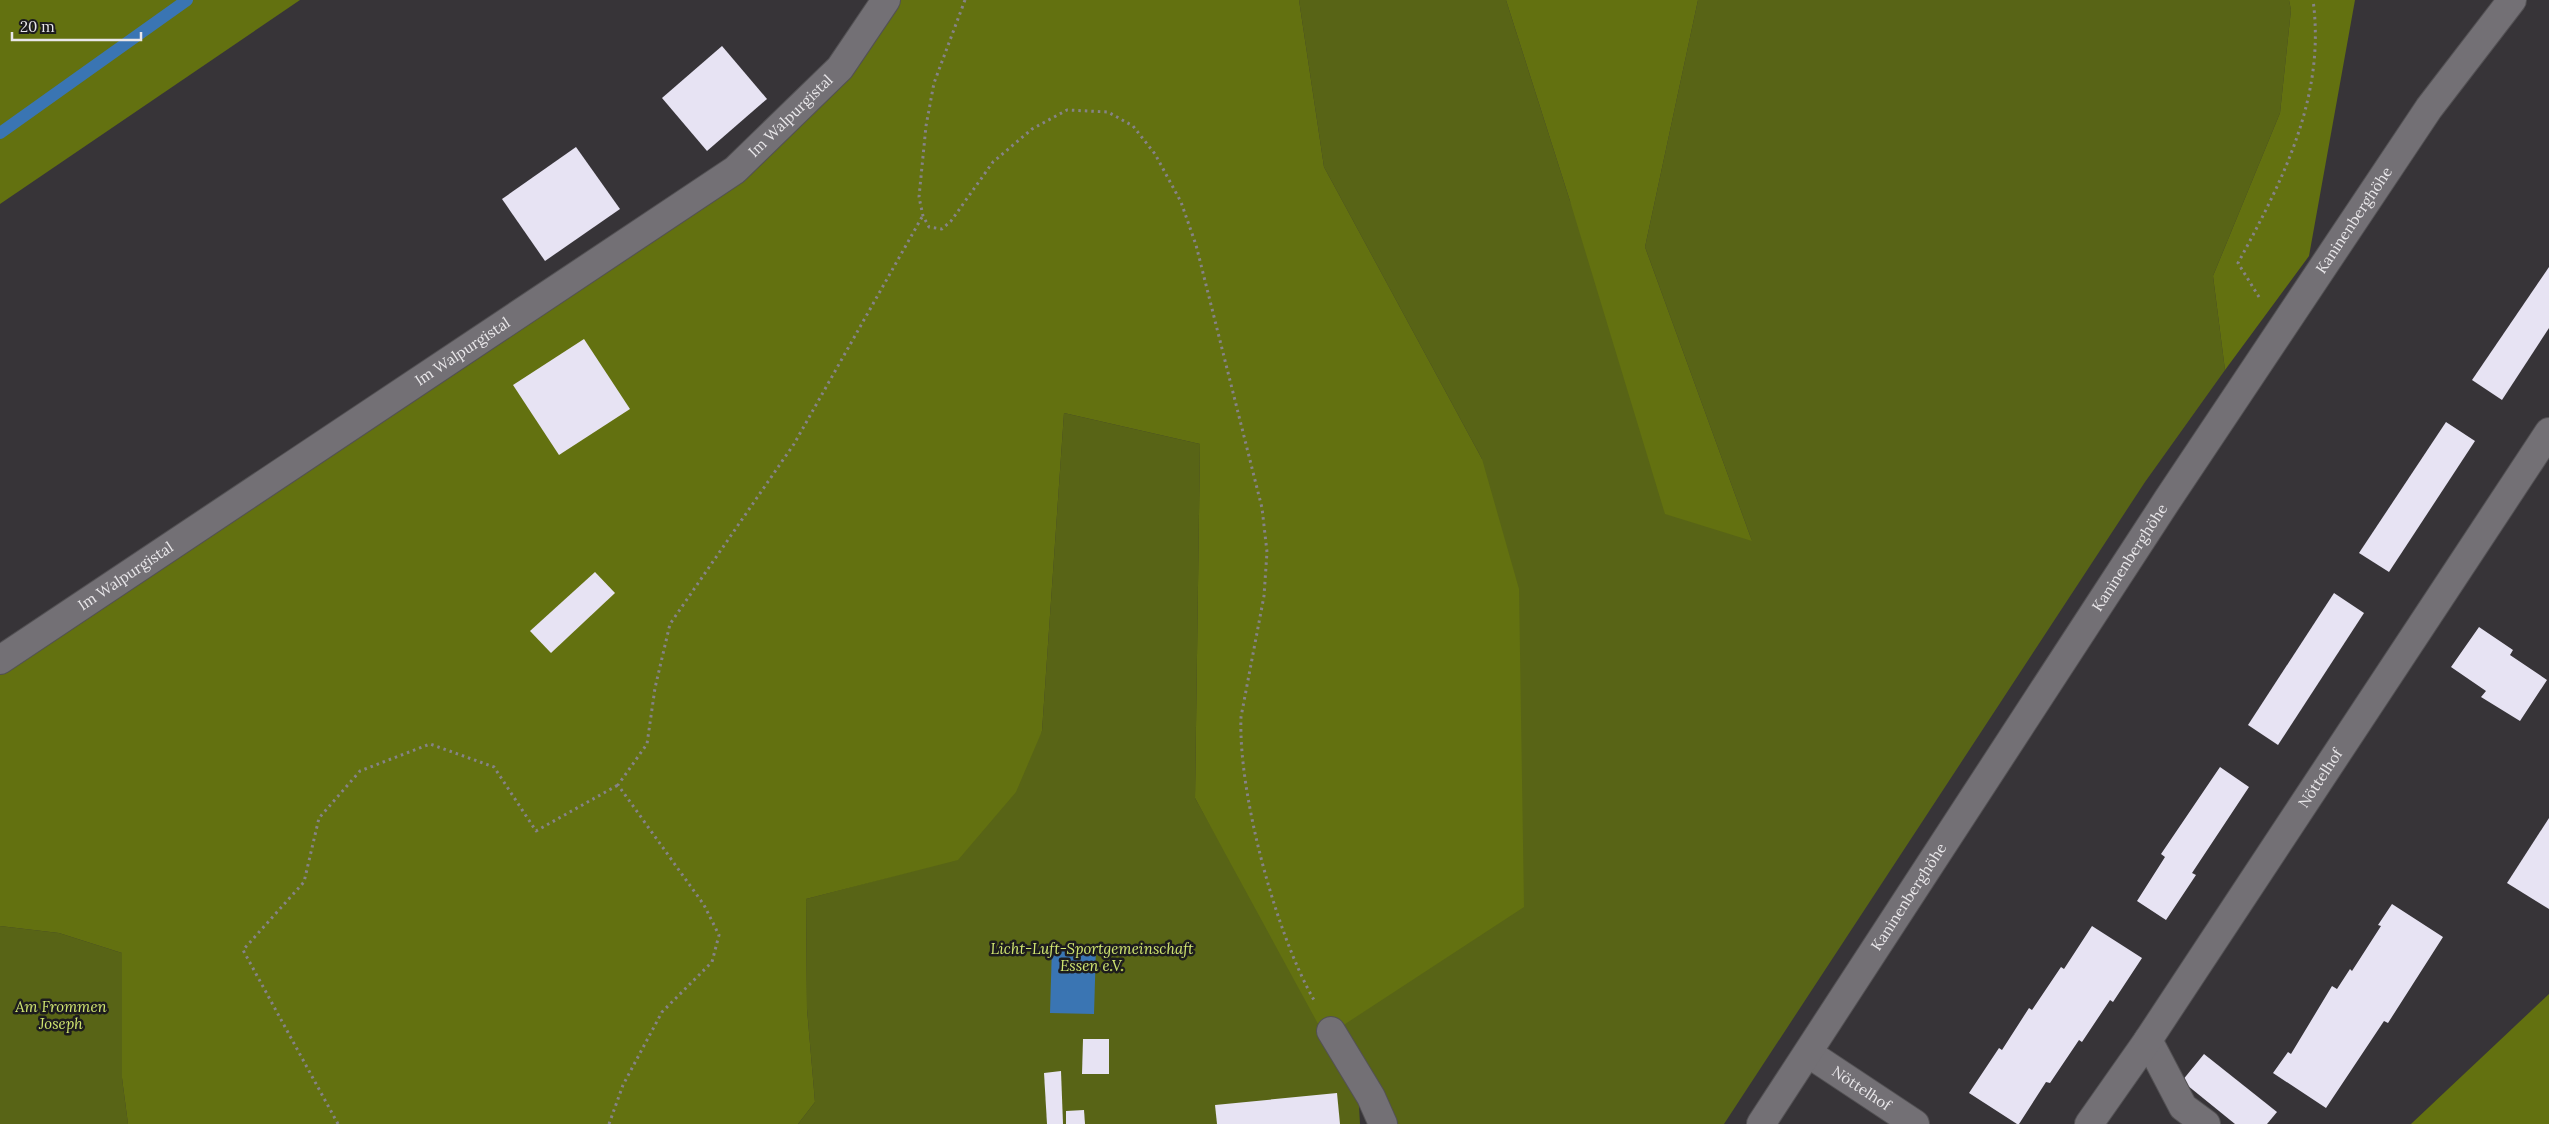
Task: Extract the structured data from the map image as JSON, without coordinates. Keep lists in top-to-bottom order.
{
  "streets": {
    "street": ["Im Walpurgistal", "Kaninenberghöhe", "Nöttelhof"]
  },
  "crossings": [
    ["Kaninenberghöhe", "Nöttelhof"]
  ],
  "parks": ["Licht-Luft-Sportgemeinschaft Essen e.V.", "Am Frommen Joseph"],
  "scale_bar": "20 m"
}
